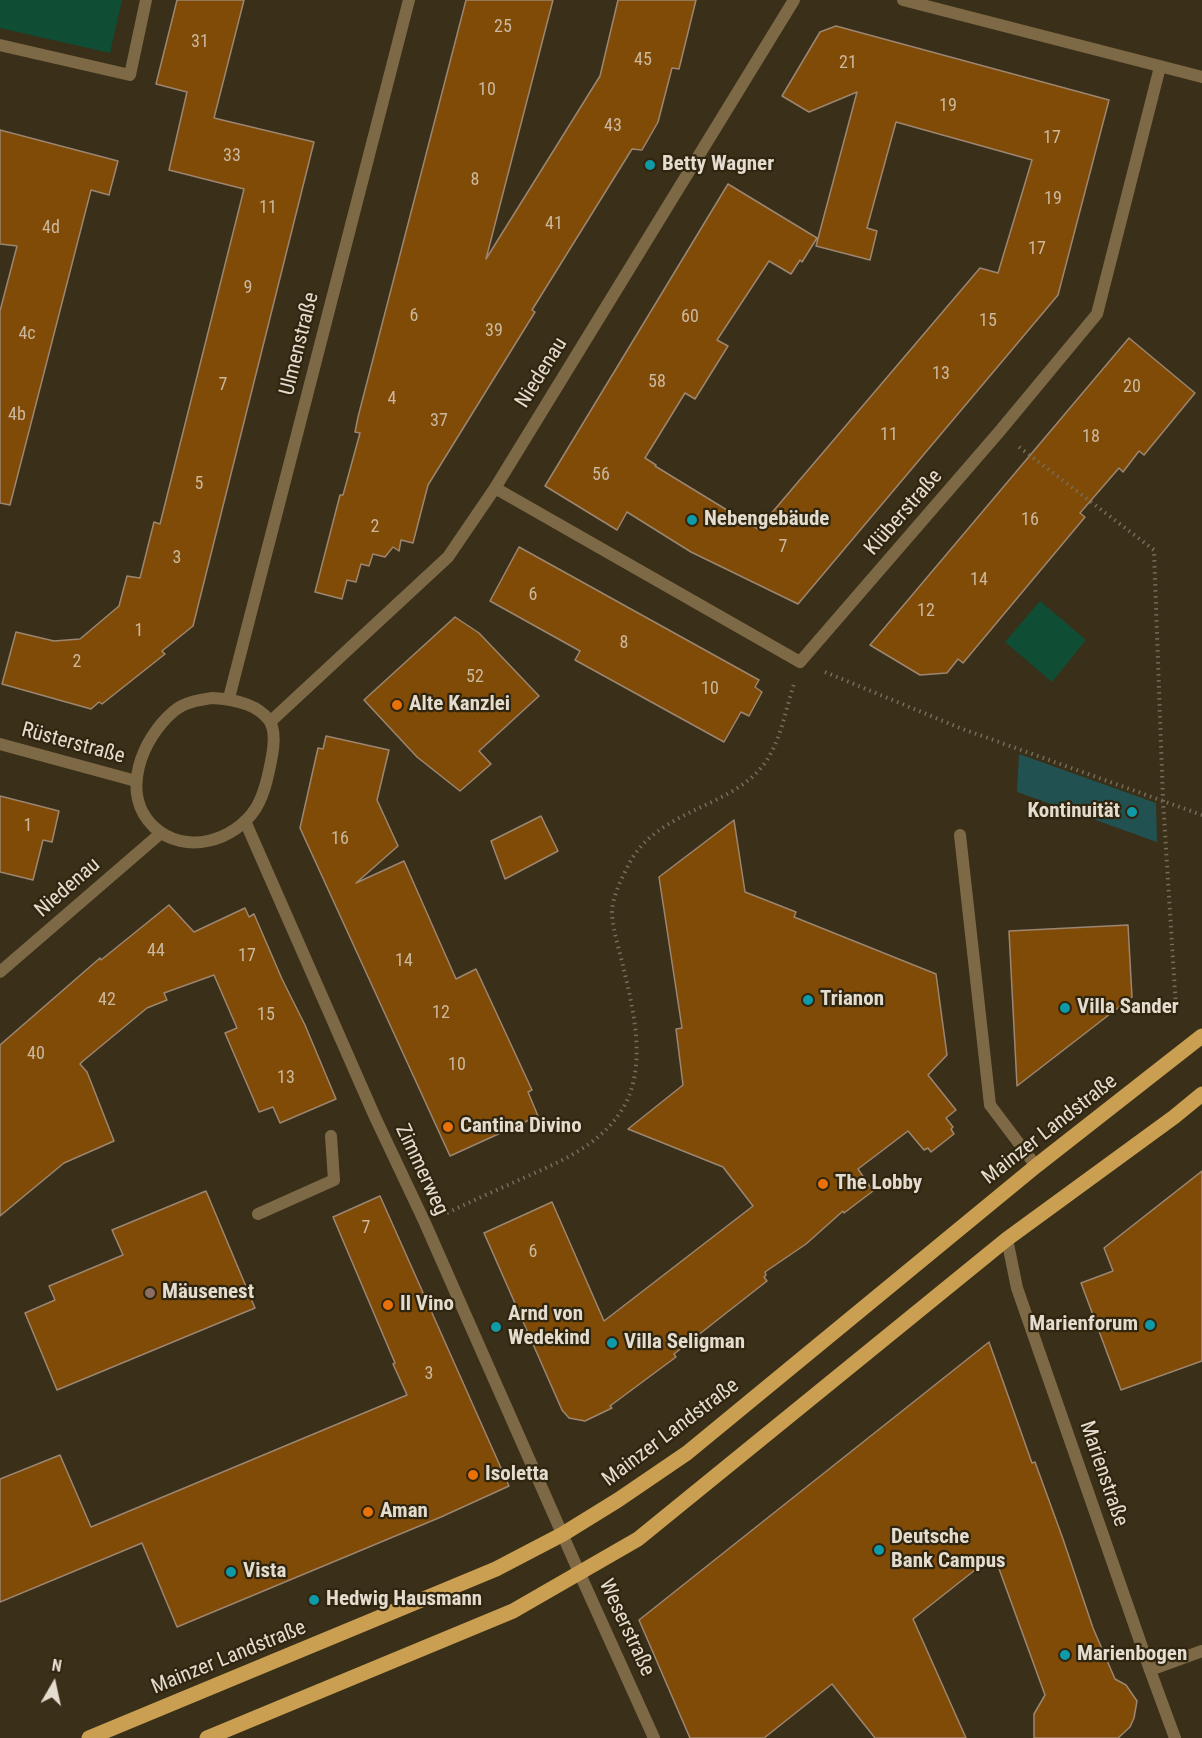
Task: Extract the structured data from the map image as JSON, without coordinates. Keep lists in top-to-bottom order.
{
  "streets": {
    "main road": ["Mainzer Landstraße"],
    "street": [
      "Ulmenstraße",
      "Niedenau",
      "Klüberstraße",
      "Rüsterstraße",
      "Zimmerweg",
      "Marienstraße",
      "Weserstraße"
    ]
  },
  "crossings": [
    ["Ulmenstraße", "Niedenau"],
    ["Ulmenstraße", "Rüsterstraße"],
    ["Ulmenstraße", "Zimmerweg"],
    ["Niedenau", "Rüsterstraße"],
    ["Niedenau", "Zimmerweg"],
    ["Rüsterstraße", "Zimmerweg"],
    ["Mainzer Landstraße", "Zimmerweg"],
    ["Mainzer Landstraße", "Weserstraße"],
    ["Zimmerweg", "Weserstraße"]
  ],
  "places": [
    "Betty Wagner",
    "Nebengebäude",
    "Alte Kanzlei",
    "Kontinuität",
    "Trianon",
    "Villa Sander",
    "Cantina Divino",
    "The Lobby",
    "Mäusenest",
    "Il Vino",
    "Marienforum",
    "Arnd von Wedekind",
    "Villa Seligman",
    "Isoletta",
    "Aman",
    "Deutsche Bank Campus",
    "Vista",
    "Hedwig Hausmann",
    "Marienbogen"
  ],
  "house_numbers": [
    "25",
    "31",
    "45",
    "21",
    "10",
    "19",
    "43",
    "17",
    "33",
    "8",
    "19",
    "11",
    "41",
    "4d",
    "17",
    "9",
    "6",
    "60",
    "15",
    "39",
    "4c",
    "13",
    "58",
    "7",
    "20",
    "4",
    "4b",
    "37",
    "11",
    "18",
    "56",
    "5",
    "16",
    "2",
    "7",
    "3",
    "14",
    "6",
    "12",
    "1",
    "8",
    "2",
    "52",
    "10",
    "1",
    "16",
    "44",
    "17",
    "14",
    "42",
    "12",
    "15",
    "40",
    "10",
    "13",
    "7",
    "6",
    "3"
  ],
  "north": "top"
}
